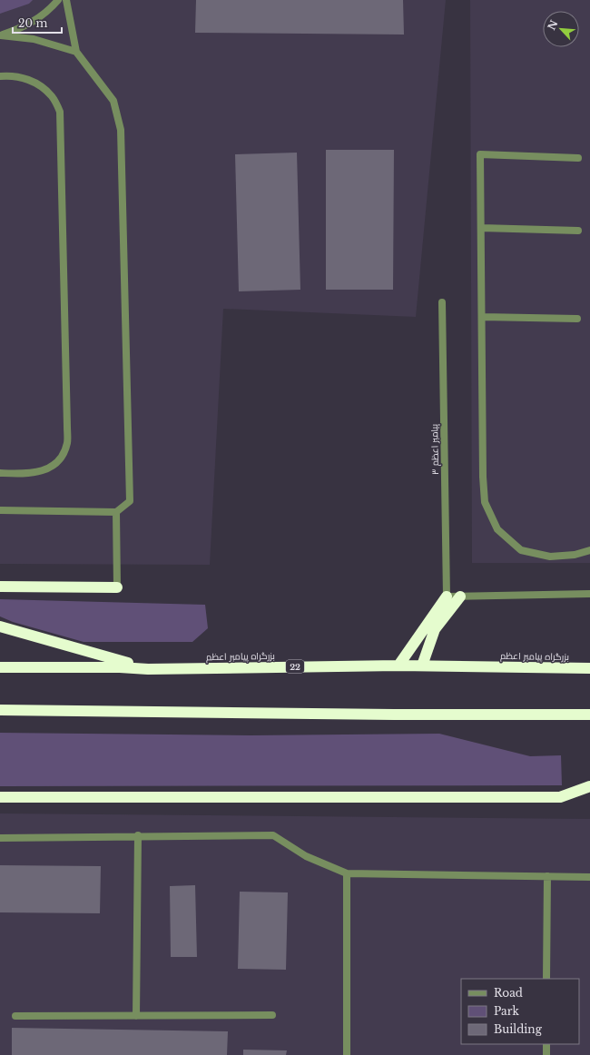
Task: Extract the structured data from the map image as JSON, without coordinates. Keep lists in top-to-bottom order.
{
  "streets": {
    "highway": ["بزرگراه پیامبر اعظم", "22"],
    "street": ["پیامبر اعظم ۳"]
  },
  "legend": ["Road", "Park", "Building"],
  "scale_bar": "20 m",
  "north": "top left"
}
